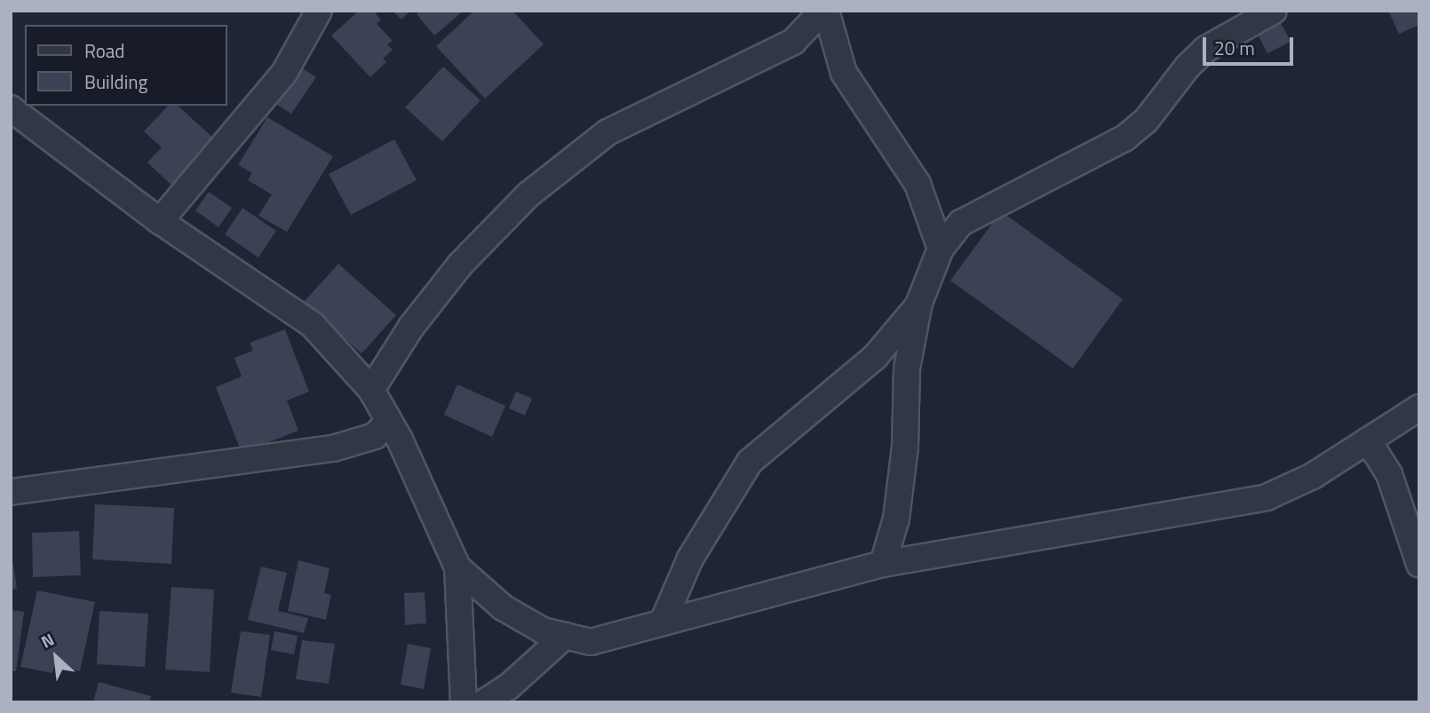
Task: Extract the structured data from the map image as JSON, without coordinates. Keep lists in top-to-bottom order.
{
  "legend": ["Road", "Building"],
  "scale_bar": "20 m",
  "north": "top left"
}
